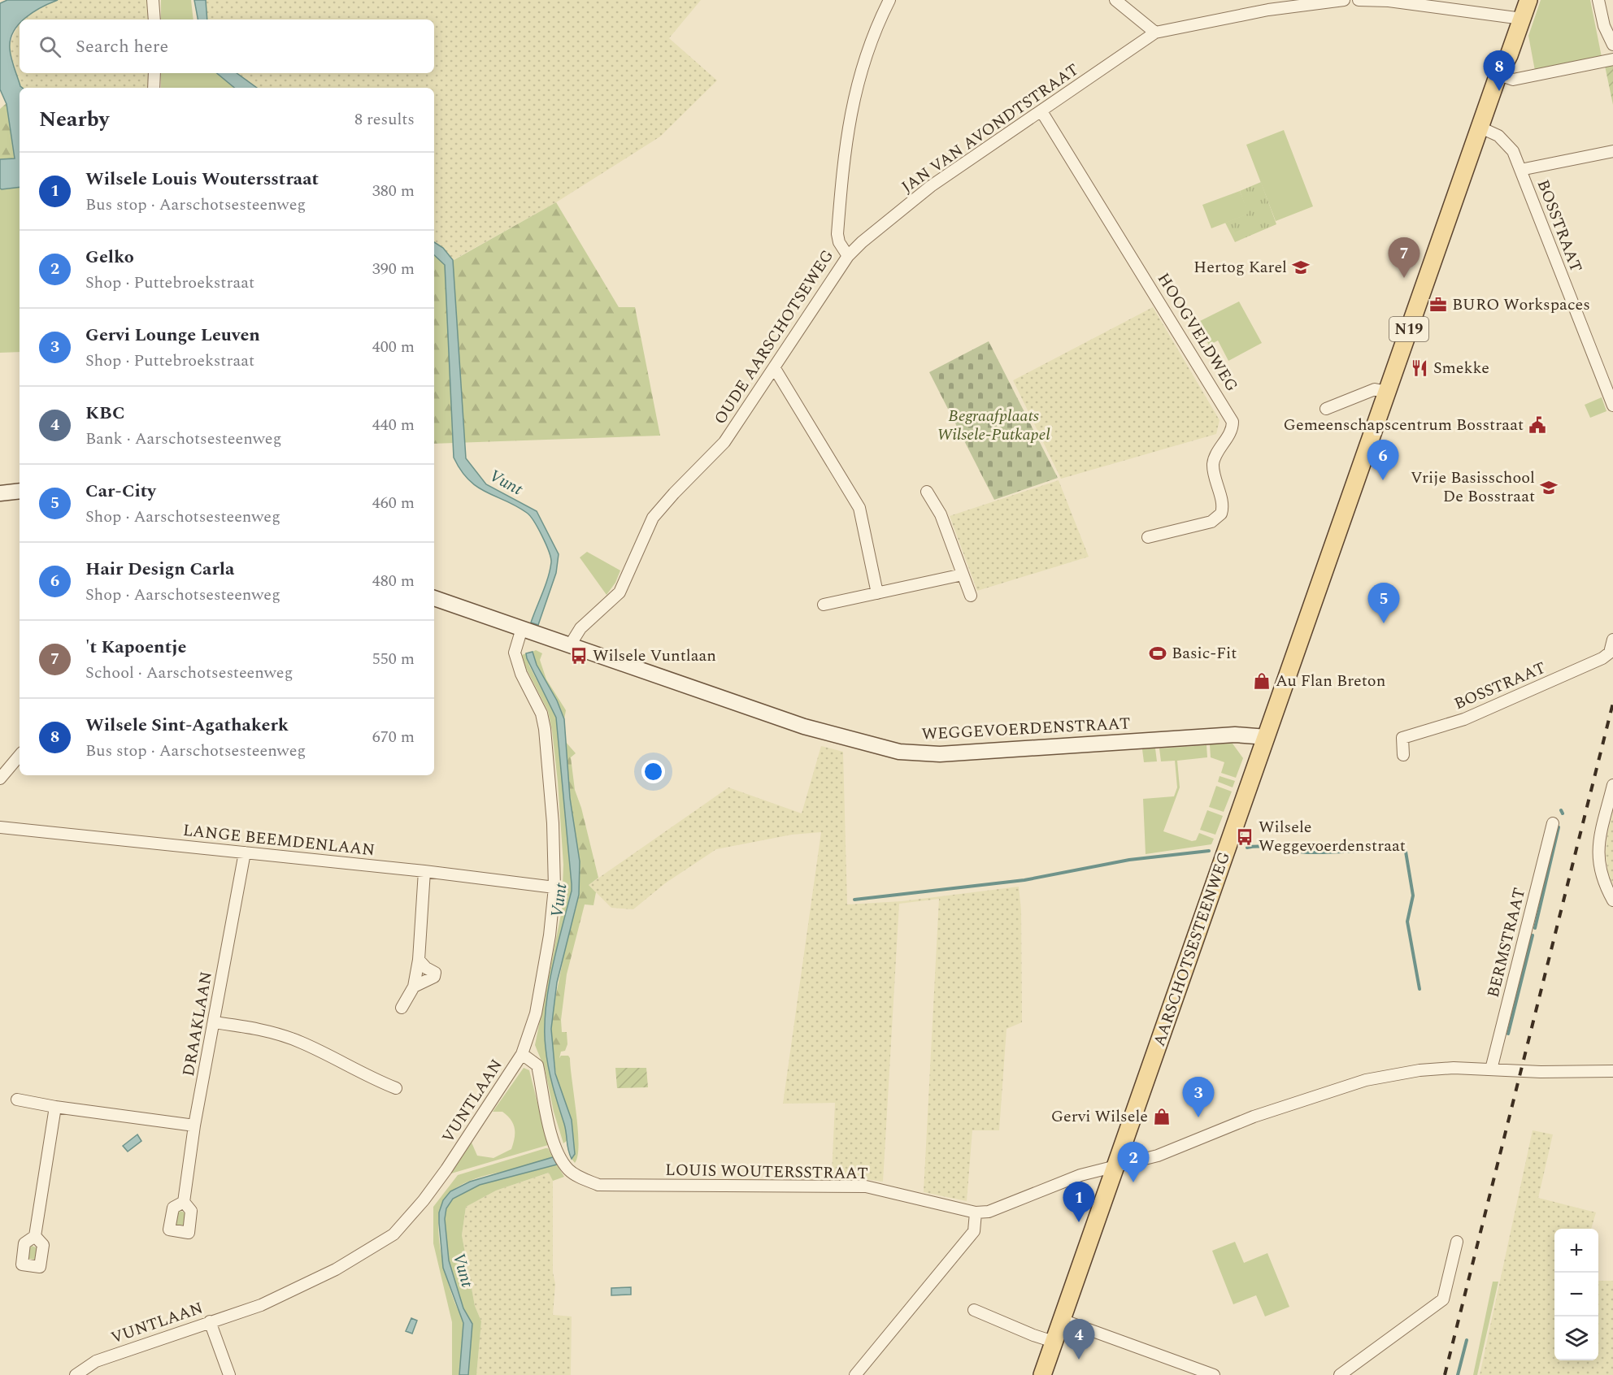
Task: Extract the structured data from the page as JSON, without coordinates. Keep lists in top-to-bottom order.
{
  "streets": {
    "main road": ["N19", "AARSCHOTSESTEENWEG"],
    "street": [
      "JAN VAN AVONDTSTRAAT",
      "BOSSTRAAT",
      "HOOGVELDWEG",
      "OUDE AARSCHOTSEWEG",
      "WEGGEVOERDENSTRAAT",
      "LANGE BEEMDENLAAN",
      "BERMSTRAAT",
      "DRAAKLAAN",
      "VUNTLAAN",
      "LOUIS WOUTERSSTRAAT"
    ]
  },
  "crossings": [
    ["JAN VAN AVONDTSTRAAT", "HOOGVELDWEG"],
    ["JAN VAN AVONDTSTRAAT", "OUDE AARSCHOTSEWEG"],
    ["BOSSTRAAT", "AARSCHOTSESTEENWEG"],
    ["OUDE AARSCHOTSEWEG", "WEGGEVOERDENSTRAAT"],
    ["WEGGEVOERDENSTRAAT", "AARSCHOTSESTEENWEG"],
    ["WEGGEVOERDENSTRAAT", "VUNTLAAN"],
    ["LANGE BEEMDENLAAN", "DRAAKLAAN"],
    ["LANGE BEEMDENLAAN", "VUNTLAAN"],
    ["BERMSTRAAT", "LOUIS WOUTERSSTRAAT"],
    ["AARSCHOTSESTEENWEG", "LOUIS WOUTERSSTRAAT"],
    ["VUNTLAAN", "LOUIS WOUTERSSTRAAT"]
  ],
  "water": ["Vunt"],
  "parks": ["Begraafplaats Wilsele-Putkapel"],
  "places": {
    "school or university": ["Hertog Karel", "Vrije Basisschool De Bosstraat"],
    "office": ["BURO Workspaces"],
    "restaurant": ["Smekke"],
    "public building": ["Gemeenschapscentrum Bosstraat"],
    "sports": ["Basic-Fit"],
    "bus stop": ["Wilsele Vuntlaan", "Wilsele Weggevoerdenstraat"],
    "shop": ["Au Flan Breton", "Gervi Wilsele"]
  },
  "page": {
    "search": "Search here",
    "pins": [
      "8",
      "7",
      "6",
      "5",
      "3",
      "2",
      "1",
      "4"
    ],
    "heading": ["Nearby", "8 results"],
    "list": [
      {
        "mark": "1",
        "name": "Wilsele Louis Woutersstraat",
        "note": "Bus stop · Aarschotsesteenweg",
        "value": "380 m"
      },
      {
        "mark": "2",
        "name": "Gelko",
        "note": "Shop · Puttebroekstraat",
        "value": "390 m"
      },
      {
        "mark": "3",
        "name": "Gervi Lounge Leuven",
        "note": "Shop · Puttebroekstraat",
        "value": "400 m"
      },
      {
        "mark": "4",
        "name": "KBC",
        "note": "Bank · Aarschotsesteenweg",
        "value": "440 m"
      },
      {
        "mark": "5",
        "name": "Car-City",
        "note": "Shop · Aarschotsesteenweg",
        "value": "460 m"
      },
      {
        "mark": "6",
        "name": "Hair Design Carla",
        "note": "Shop · Aarschotsesteenweg",
        "value": "480 m"
      },
      {
        "mark": "7",
        "name": "'t Kapoentje",
        "note": "School · Aarschotsesteenweg",
        "value": "550 m"
      },
      {
        "mark": "8",
        "name": "Wilsele Sint-Agathakerk",
        "note": "Bus stop · Aarschotsesteenweg",
        "value": "670 m"
      }
    ],
    "map_buttons": ["+", "−"]
  }
}
